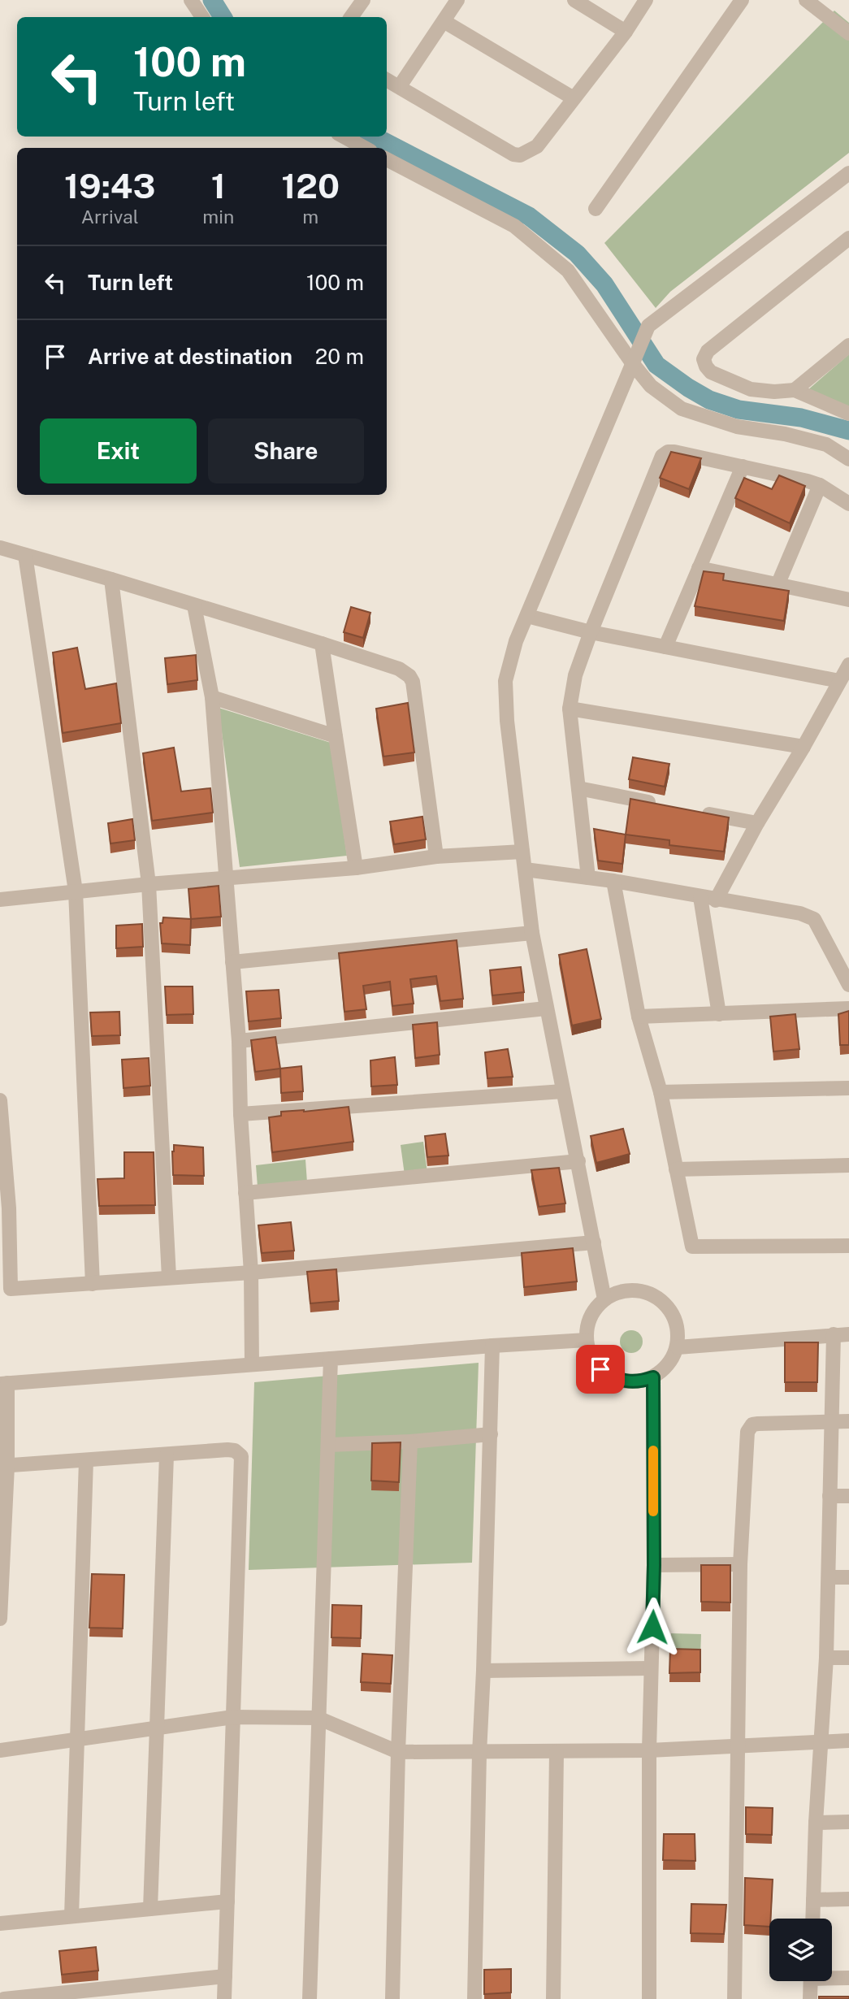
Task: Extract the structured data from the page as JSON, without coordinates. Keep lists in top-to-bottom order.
{
  "page": {
    "turn": ["100 m", "Turn left"],
    "eta": [
      "19:43",
      "Arrival",
      "1",
      "min",
      "120",
      "m"
    ],
    "list": [
      {
        "name": "Turn left",
        "value": "100 m"
      },
      {
        "name": "Arrive at destination",
        "value": "20 m"
      }
    ],
    "buttons": ["Exit", "Share"]
  }
}
